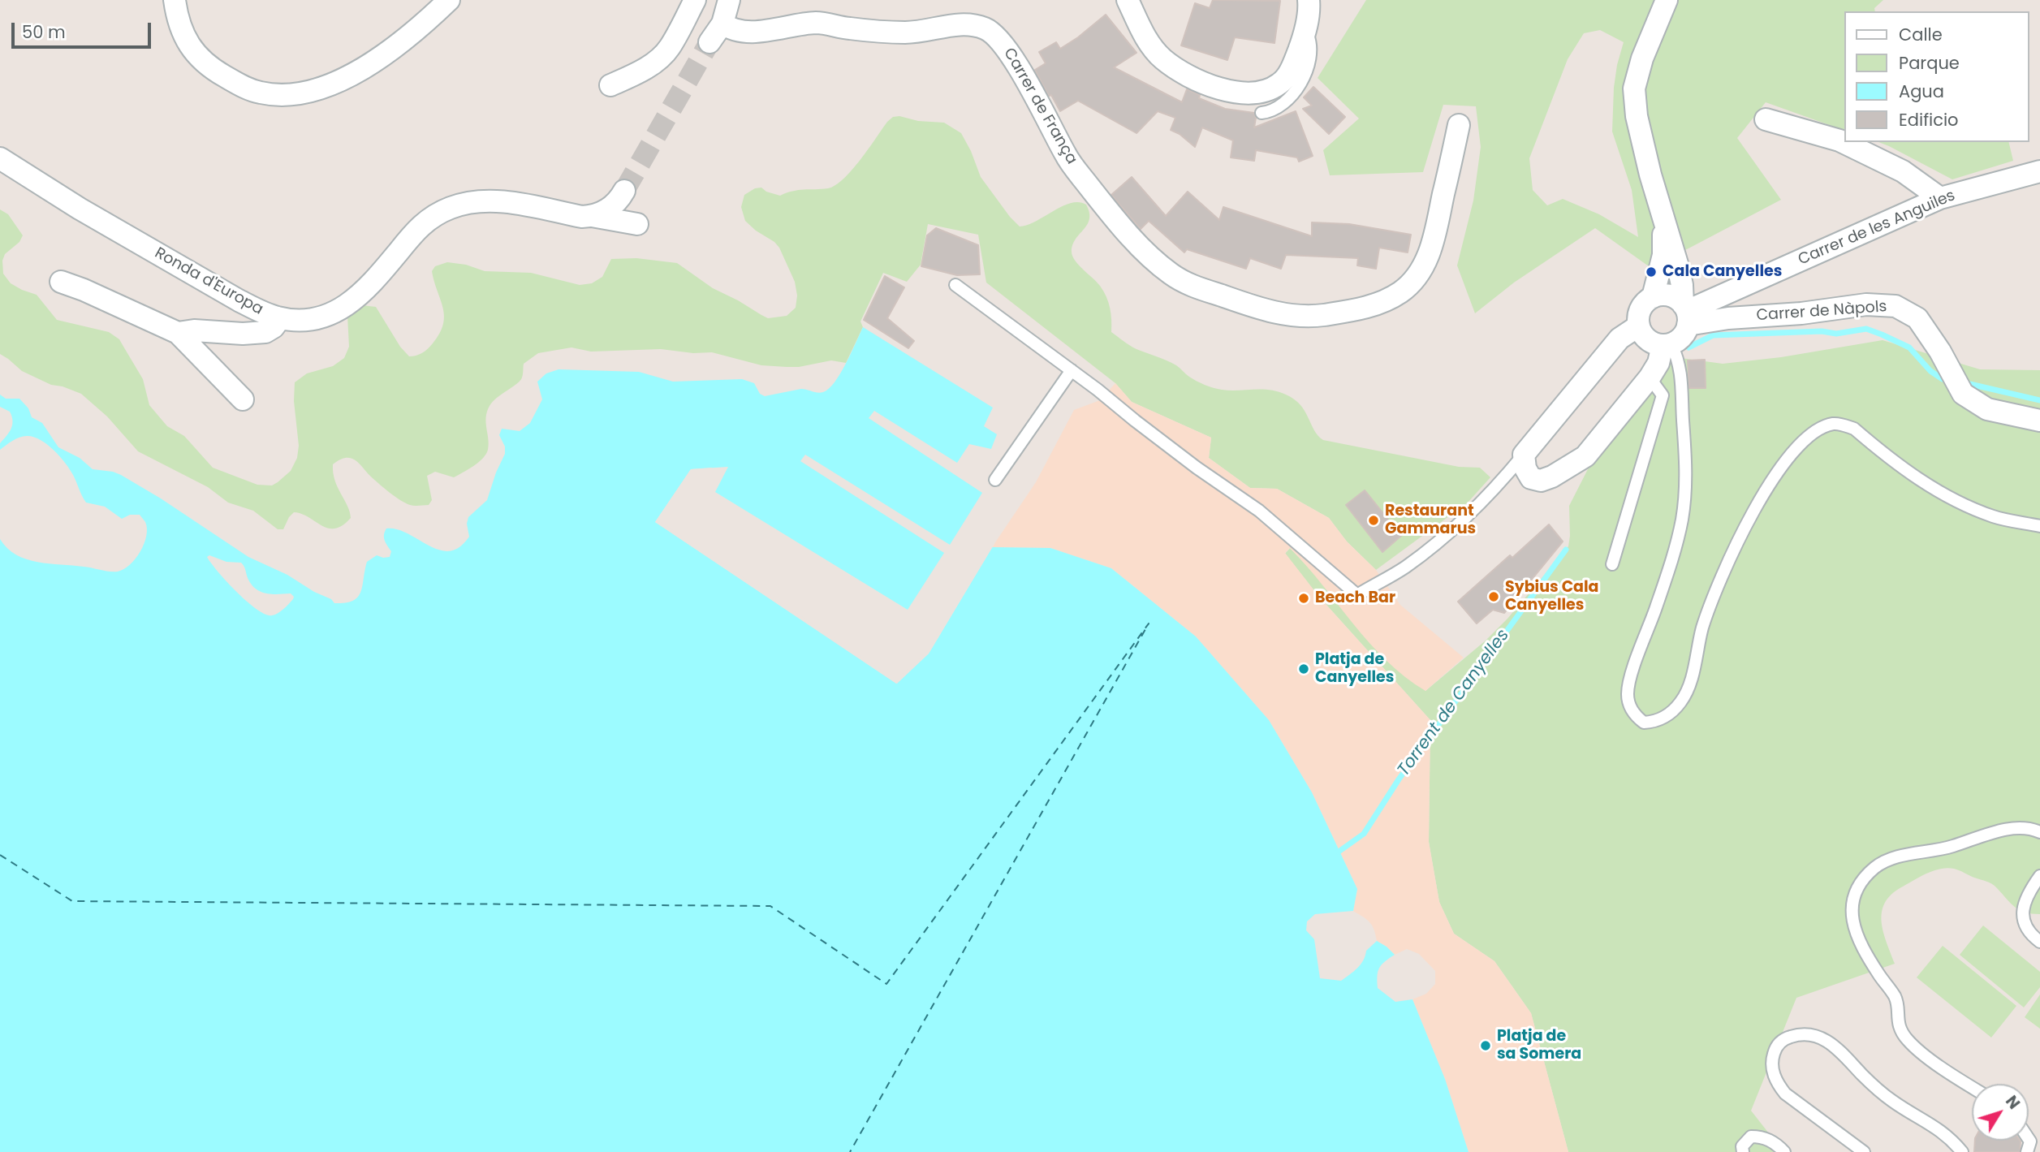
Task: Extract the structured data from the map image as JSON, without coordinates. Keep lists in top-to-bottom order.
{
  "streets": {
    "street": [
      "Carrer de França",
      "Carrer de les Anguiles",
      "Ronda d'Europa",
      "Carrer de Nàpols"
    ]
  },
  "crossings": [
    ["Carrer de les Anguiles", "Carrer de Nàpols"]
  ],
  "water": ["Torrent de Canyelles"],
  "places": [
    "Cala Canyelles",
    "Restaurant Gammarus",
    "Sybius Cala Canyelles",
    "Beach Bar",
    "Platja de Canyelles",
    "Platja de sa Somera"
  ],
  "legend": [
    "Calle",
    "Parque",
    "Agua",
    "Edificio"
  ],
  "scale_bar": "50 m",
  "north": "top right"
}
